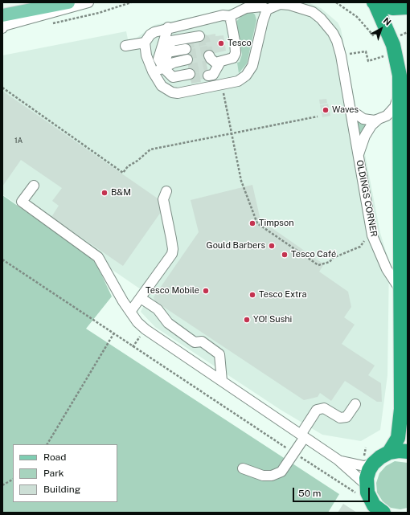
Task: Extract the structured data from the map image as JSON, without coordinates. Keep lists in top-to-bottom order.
{
  "streets": {
    "street": ["OLDINGS CORNER"]
  },
  "places": [
    "Tesco",
    "Waves",
    "B&M",
    "Timpson",
    "Gould Barbers",
    "Tesco Café",
    "Tesco Mobile",
    "Tesco Extra",
    "YO! Sushi"
  ],
  "house_numbers": ["1A"],
  "legend": ["Road", "Park", "Building"],
  "scale_bar": "50 m",
  "north": "top right"
}
